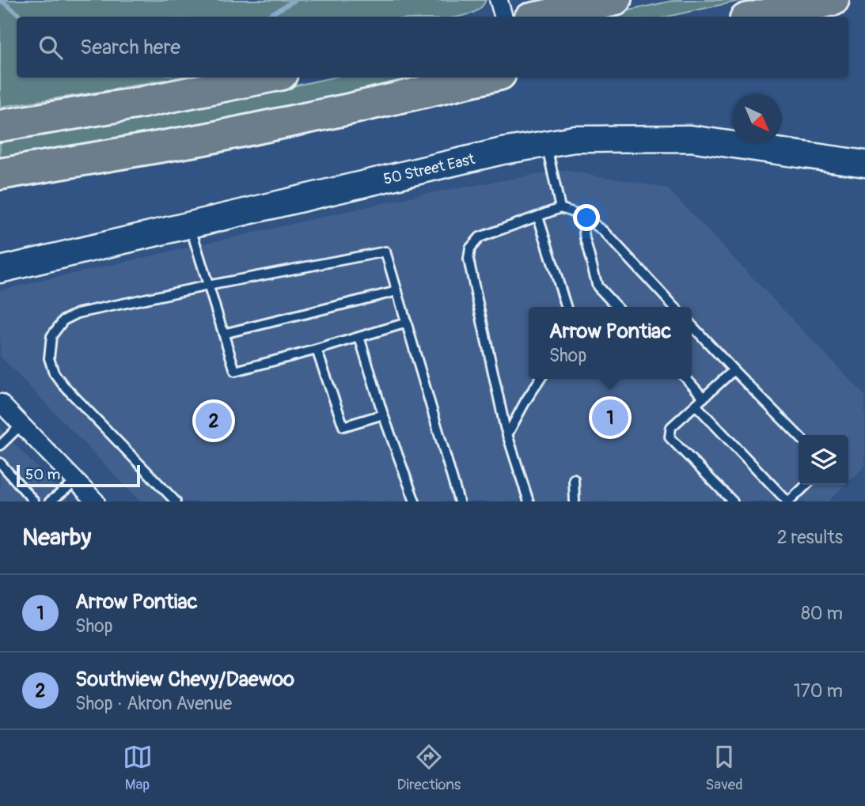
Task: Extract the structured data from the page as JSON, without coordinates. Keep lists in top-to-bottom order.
{
  "streets": {
    "street": ["50 Street East"]
  },
  "scale_bar": "50 m",
  "north": "bottom right",
  "page": {
    "search": "Search here",
    "popup": ["Arrow Pontiac", "Shop"],
    "pins": ["1", "2"],
    "scale": "50 m",
    "heading": ["Nearby", "2 results"],
    "list": [
      {
        "mark": "1",
        "name": "Arrow Pontiac",
        "note": "Shop",
        "value": "80 m"
      },
      {
        "mark": "2",
        "name": "Southview Chevy/Daewoo",
        "note": "Shop · Akron Avenue",
        "value": "170 m"
      }
    ],
    "nav": ["Map", "Directions", "Saved"]
  }
}
